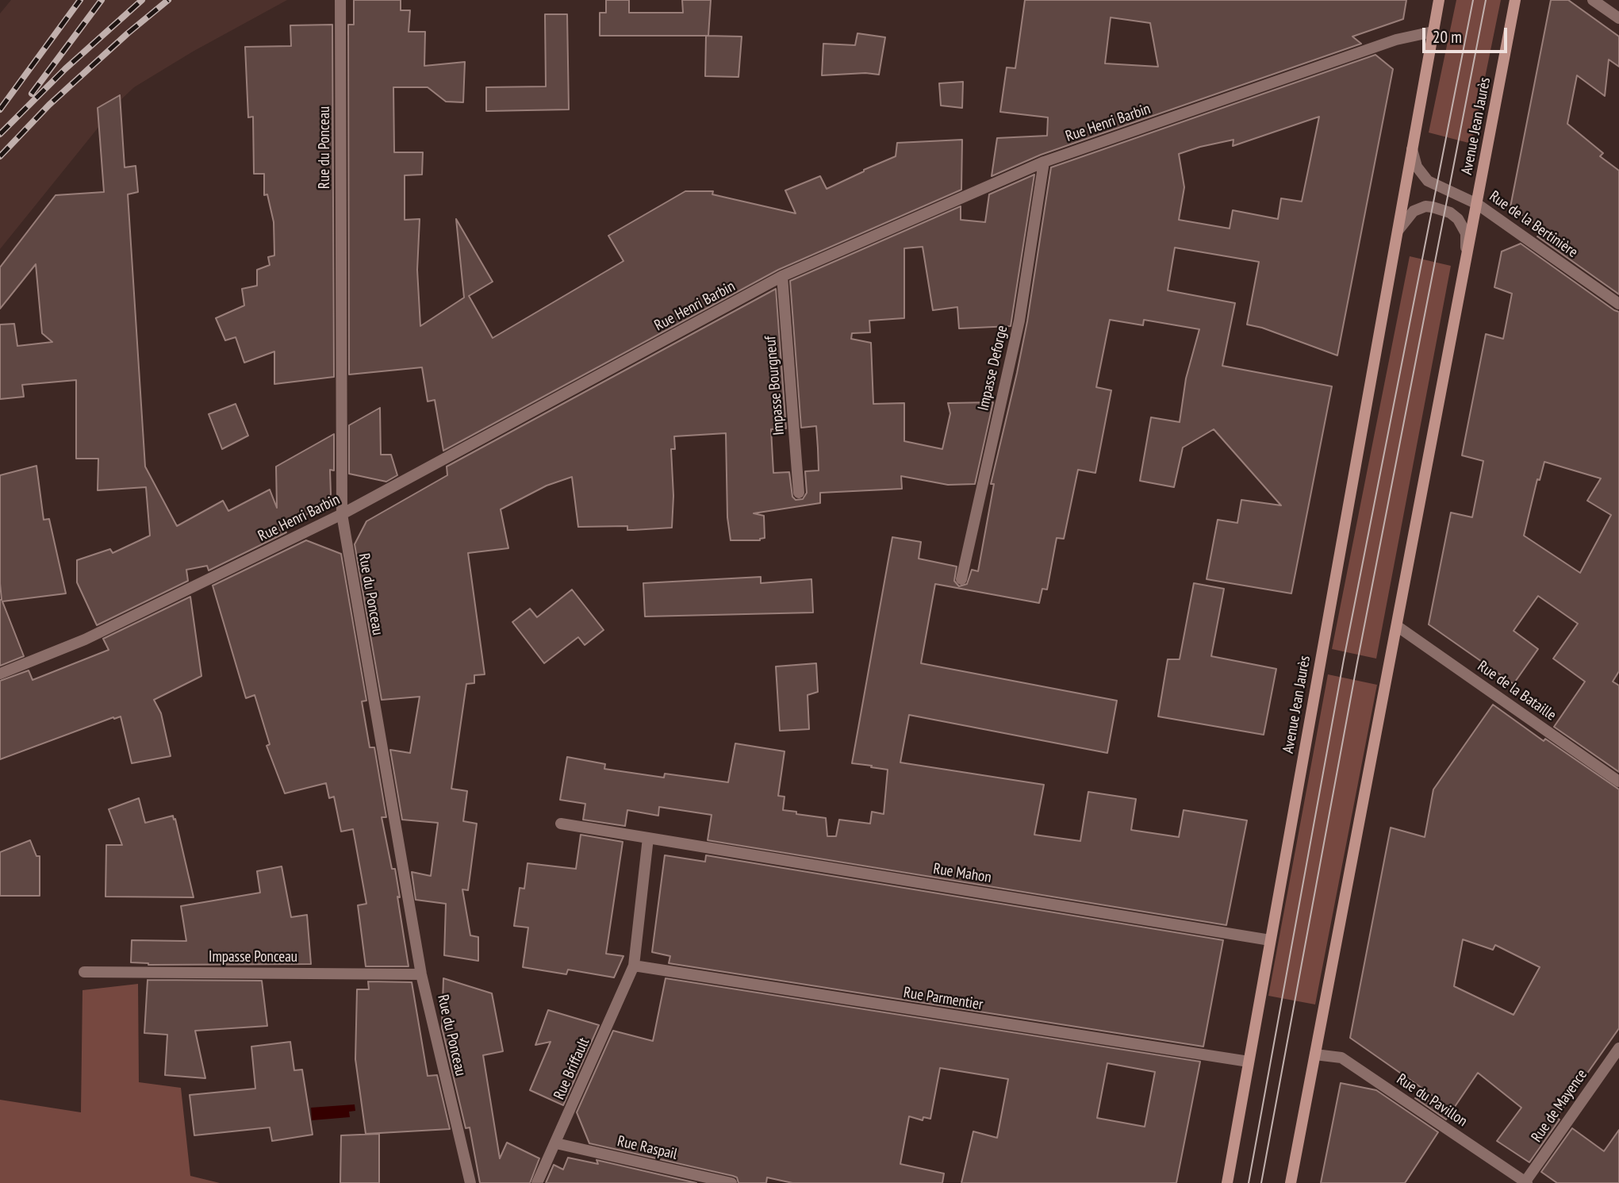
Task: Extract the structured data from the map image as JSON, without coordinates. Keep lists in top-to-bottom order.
{
  "streets": {
    "main road": ["Avenue Jean Jaurès"],
    "street": [
      "Rue Henri Barbin",
      "Rue du Ponceau",
      "Rue de la Bertinière",
      "Impasse Deforge",
      "Impasse Bourgneuf",
      "Rue de la Bataille",
      "Rue Mahon",
      "Impasse Ponceau",
      "Rue Parmentier",
      "Rue Briffault",
      "Rue du Pavillon",
      "Rue de Mayence",
      "Rue Raspail"
    ]
  },
  "crossings": [
    ["Rue Henri Barbin", "Avenue Jean Jaurès"],
    ["Rue Henri Barbin", "Rue du Ponceau"],
    ["Rue Henri Barbin", "Impasse Deforge"],
    ["Rue Henri Barbin", "Impasse Bourgneuf"],
    ["Avenue Jean Jaurès", "Rue de la Bertinière"],
    ["Avenue Jean Jaurès", "Rue de la Bataille"],
    ["Avenue Jean Jaurès", "Rue Mahon"],
    ["Avenue Jean Jaurès", "Rue Parmentier"],
    ["Avenue Jean Jaurès", "Rue du Pavillon"],
    ["Rue du Ponceau", "Impasse Ponceau"],
    ["Rue Parmentier", "Rue Briffault"],
    ["Rue Briffault", "Rue Raspail"],
    ["Rue du Pavillon", "Rue de Mayence"]
  ],
  "scale_bar": "20 m"
}
